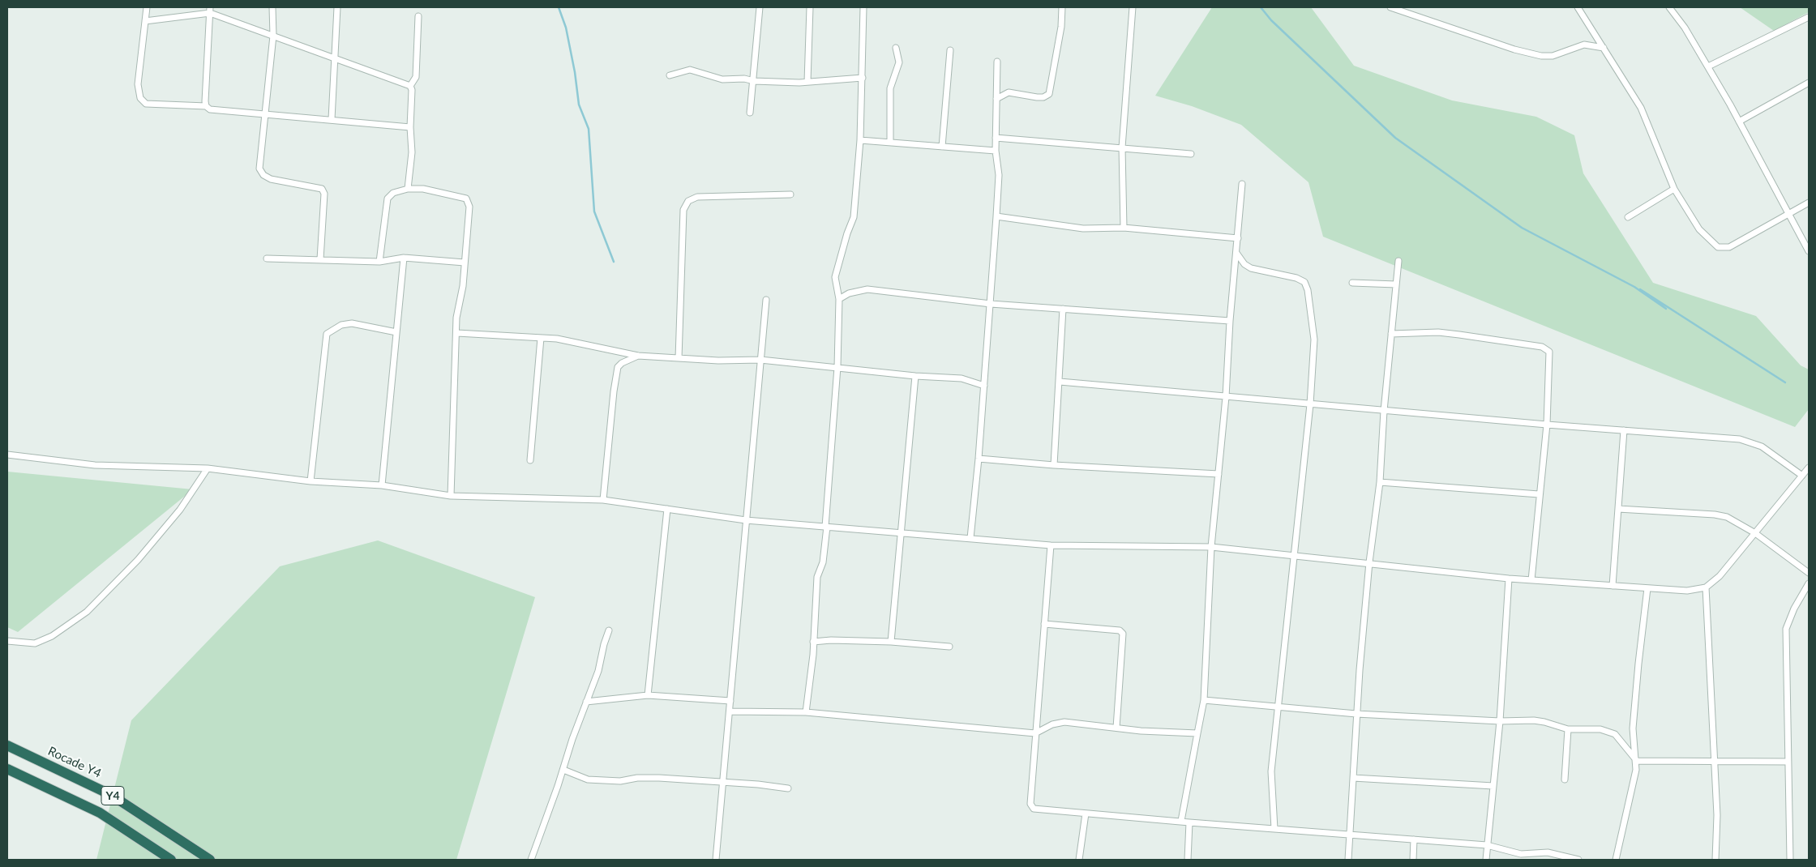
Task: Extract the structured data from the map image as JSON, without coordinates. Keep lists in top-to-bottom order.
{
  "streets": {
    "highway": ["Rocade Y4", "Y4"]
  }
}
